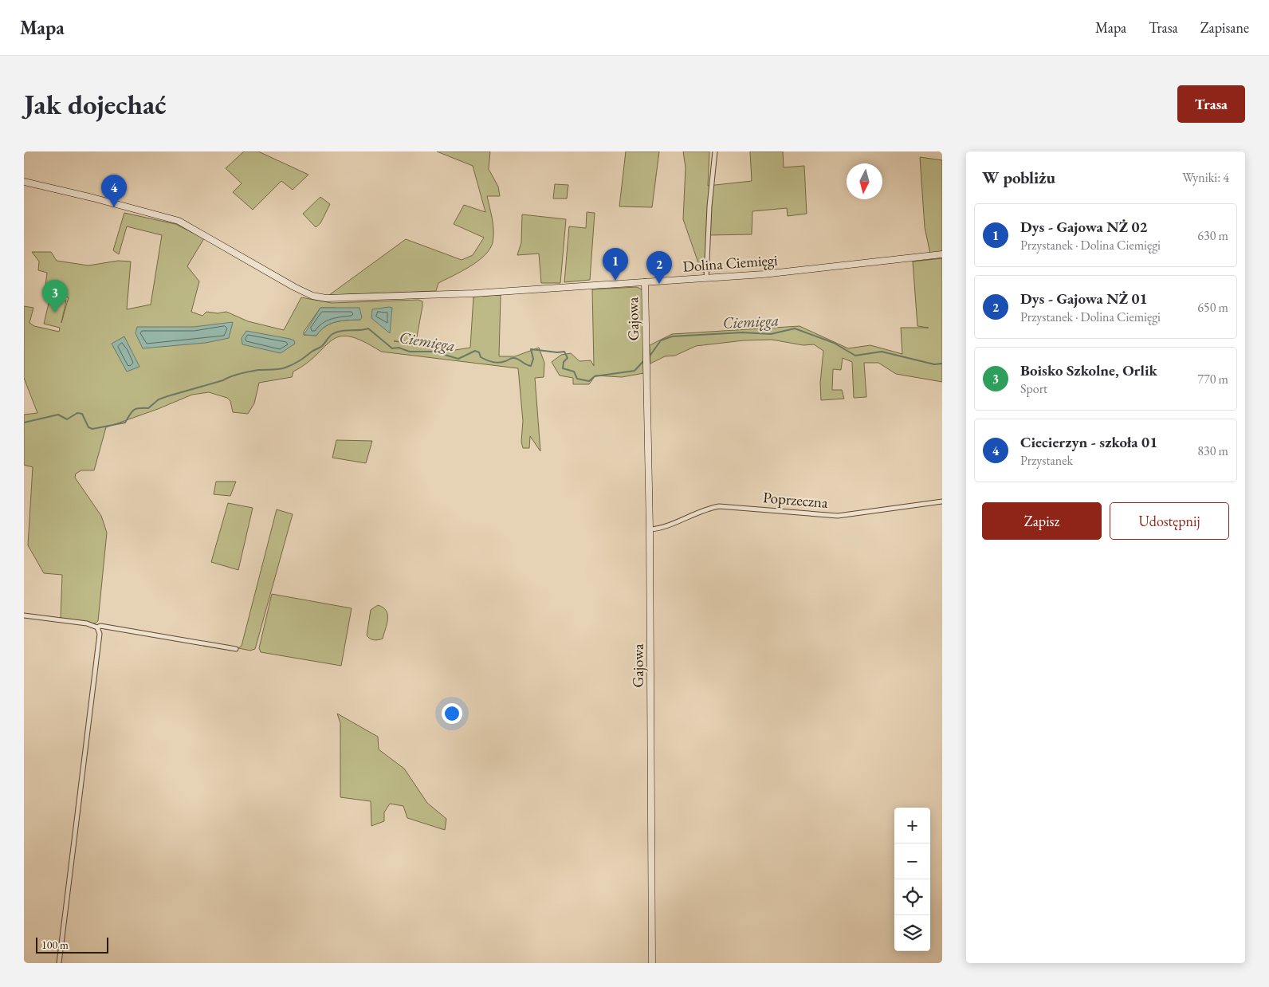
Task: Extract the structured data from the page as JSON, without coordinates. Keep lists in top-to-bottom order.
{
  "streets": {
    "street": ["Dolina Ciemięgi", "Gajowa", "Poprzeczna"]
  },
  "crossings": [
    ["Dolina Ciemięgi", "Gajowa"],
    ["Gajowa", "Poprzeczna"]
  ],
  "water": ["Ciemięga"],
  "scale_bar": "100 m",
  "north": "bottom",
  "page": {
    "header": "Mapa",
    "nav": ["Mapa", "Trasa", "Zapisane"],
    "buttons": [
      "Trasa",
      ["Zapisz", "Udostępnij"]
    ],
    "title": "Jak dojechać",
    "heading": ["W pobliżu", "Wyniki: 4"],
    "pins": [
      "4",
      "1",
      "2",
      "3"
    ],
    "list": [
      {
        "mark": "1",
        "name": "Dys - Gajowa NŻ 02",
        "note": "Przystanek · Dolina Ciemięgi",
        "value": "630 m"
      },
      {
        "mark": "2",
        "name": "Dys - Gajowa NŻ 01",
        "note": "Przystanek · Dolina Ciemięgi",
        "value": "650 m"
      },
      {
        "mark": "3",
        "name": "Boisko Szkolne, Orlik",
        "note": "Sport",
        "value": "770 m"
      },
      {
        "mark": "4",
        "name": "Ciecierzyn - szkoła 01",
        "note": "Przystanek",
        "value": "830 m"
      }
    ],
    "map_buttons": ["+", "−"],
    "scale": "100 m"
  }
}
